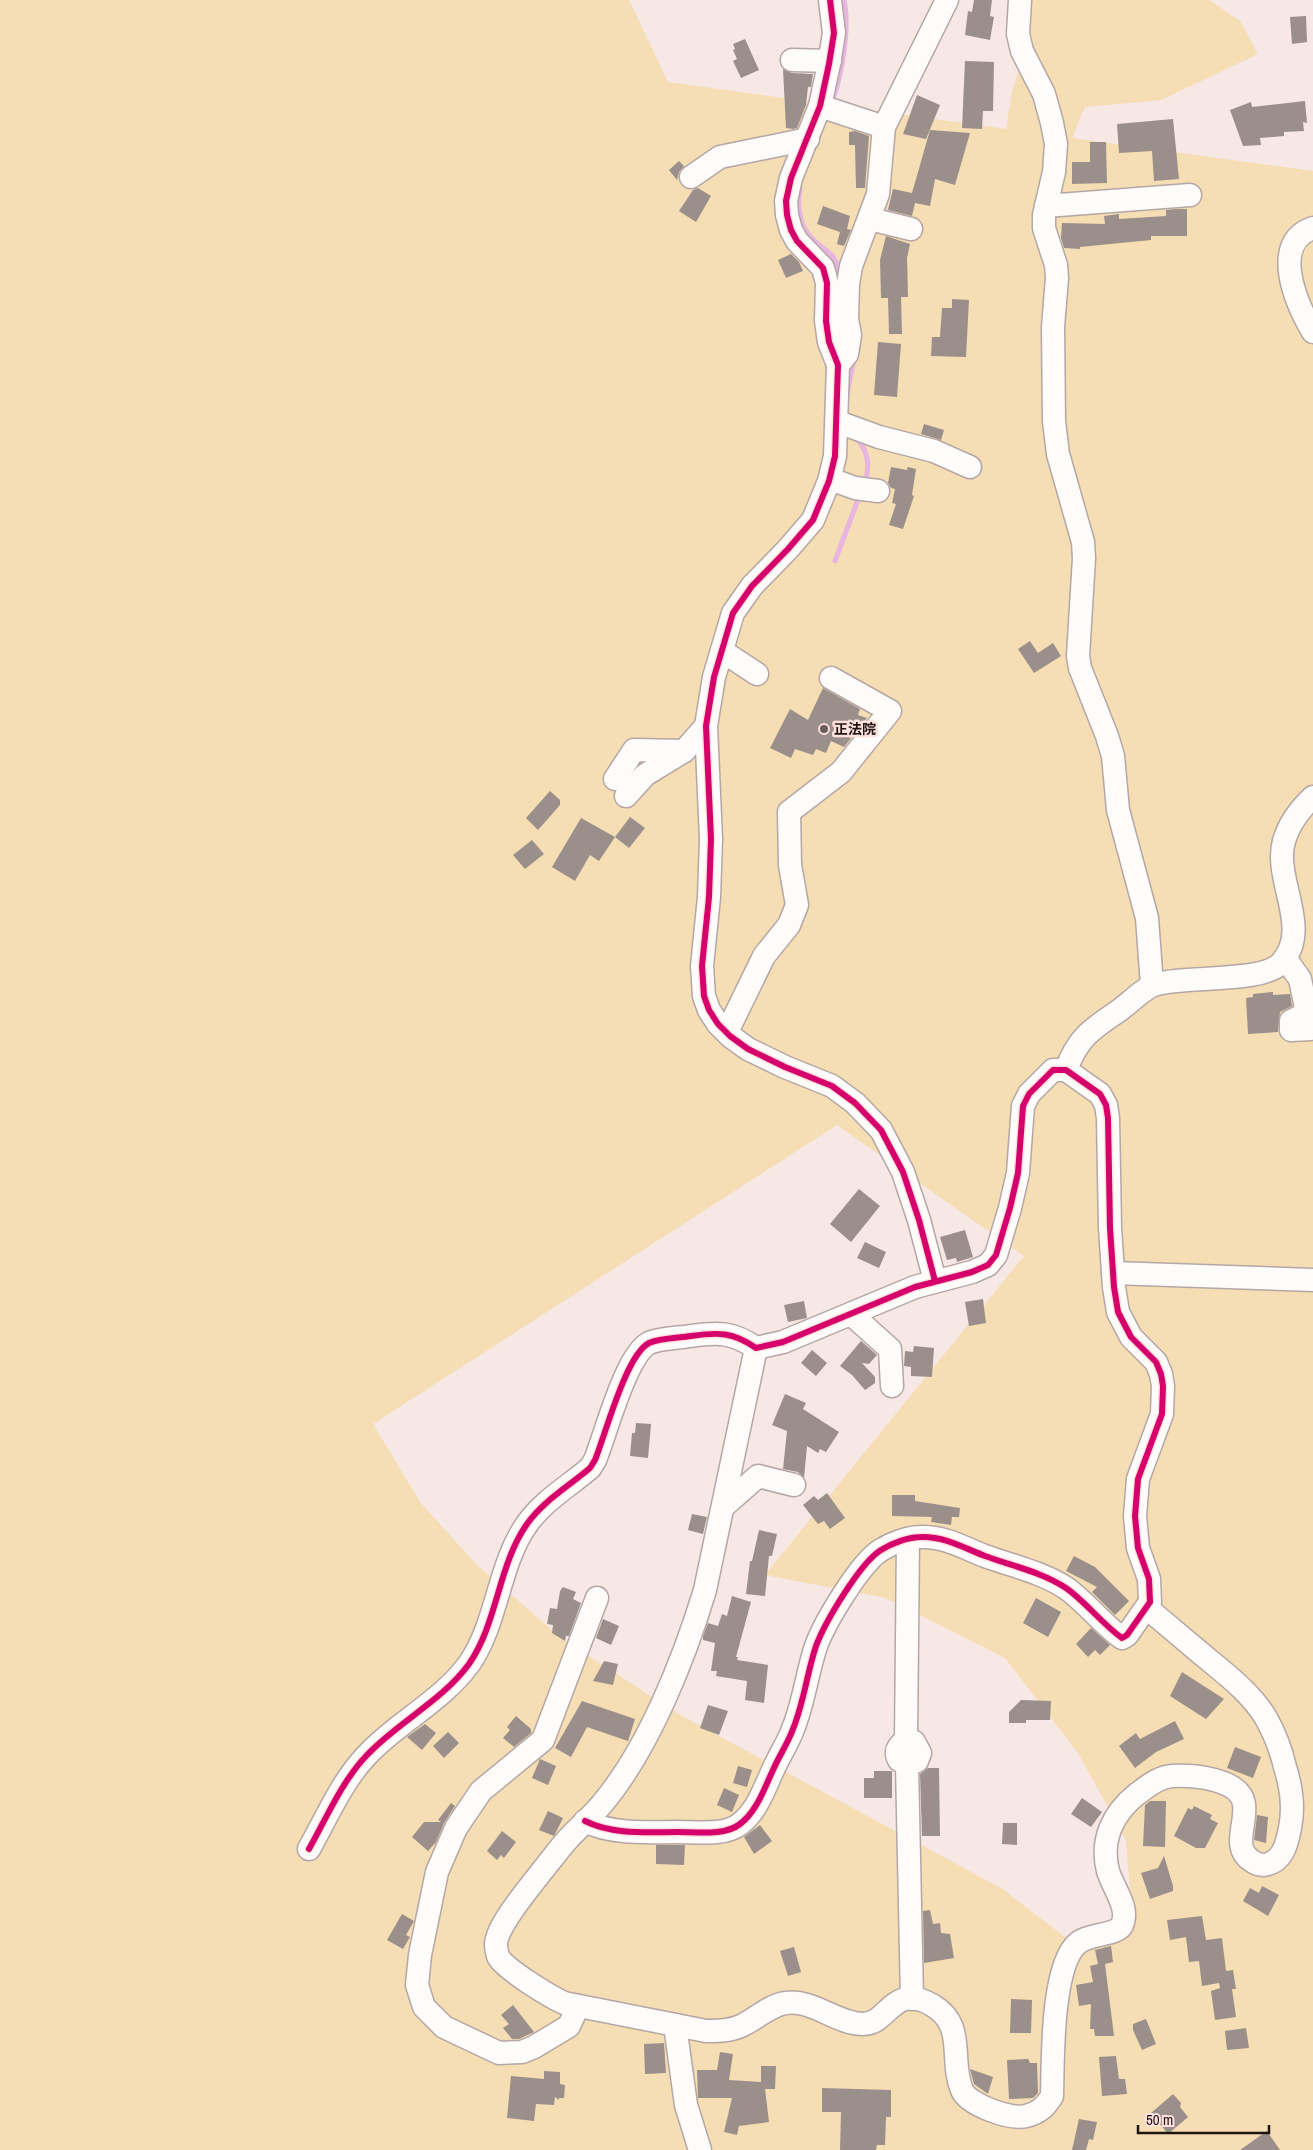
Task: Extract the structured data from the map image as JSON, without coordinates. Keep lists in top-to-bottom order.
{
  "places": ["正法院"],
  "scale_bar": "50 m"
}
